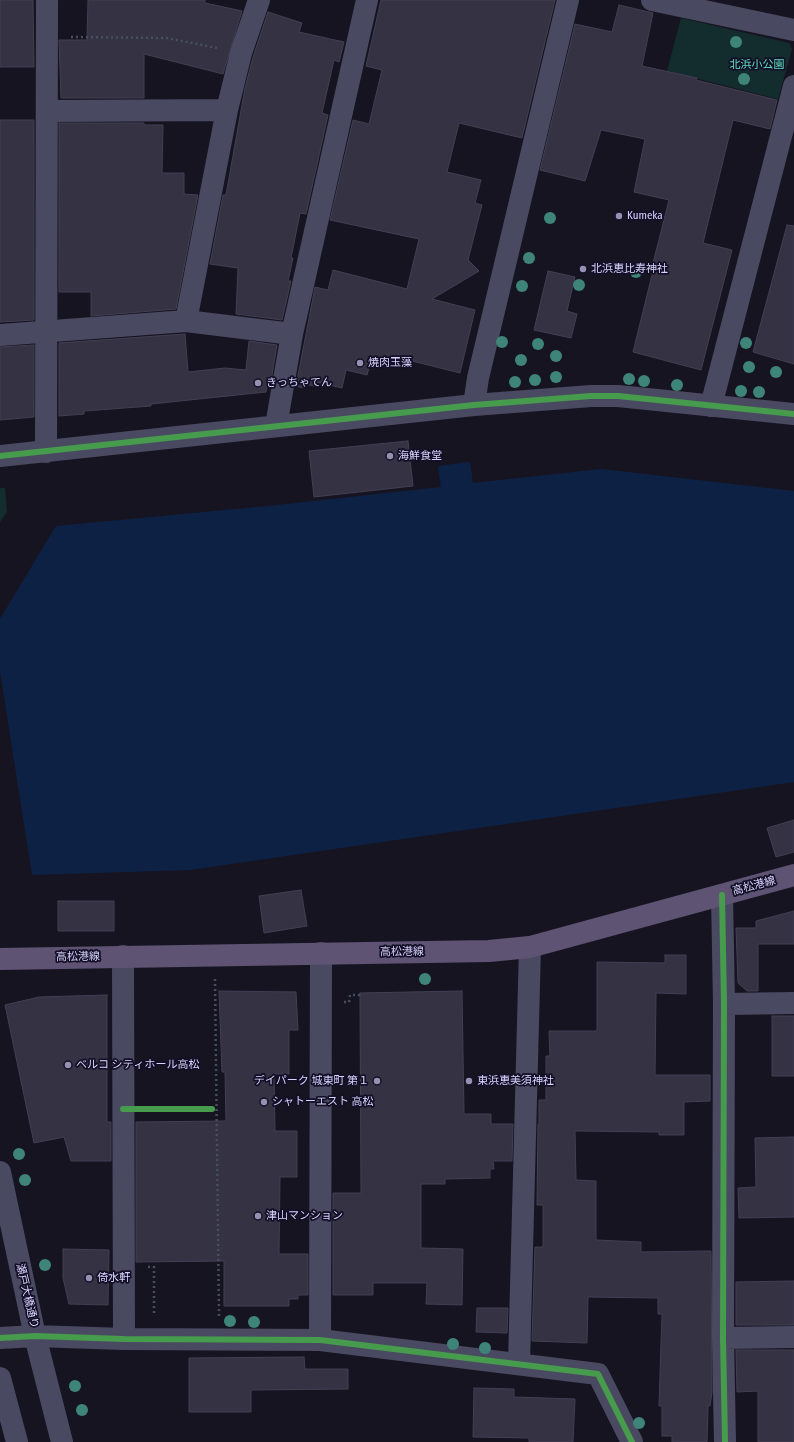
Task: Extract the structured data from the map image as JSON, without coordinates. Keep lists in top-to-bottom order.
{
  "streets": {
    "main road": ["高松港線"],
    "street": ["瀬戸大橋通り"]
  },
  "parks": ["北浜小公園"],
  "places": [
    "Kumeka",
    "北浜恵比寿神社",
    "焼肉玉藻",
    "きっちゃてん",
    "海鮮食堂",
    "ベルコ シティホール高松",
    "デイパーク 城東町 第１",
    "東浜恵美須神社",
    "シャトーエスト 高松",
    "津山マンション",
    "倚水軒"
  ]
}
